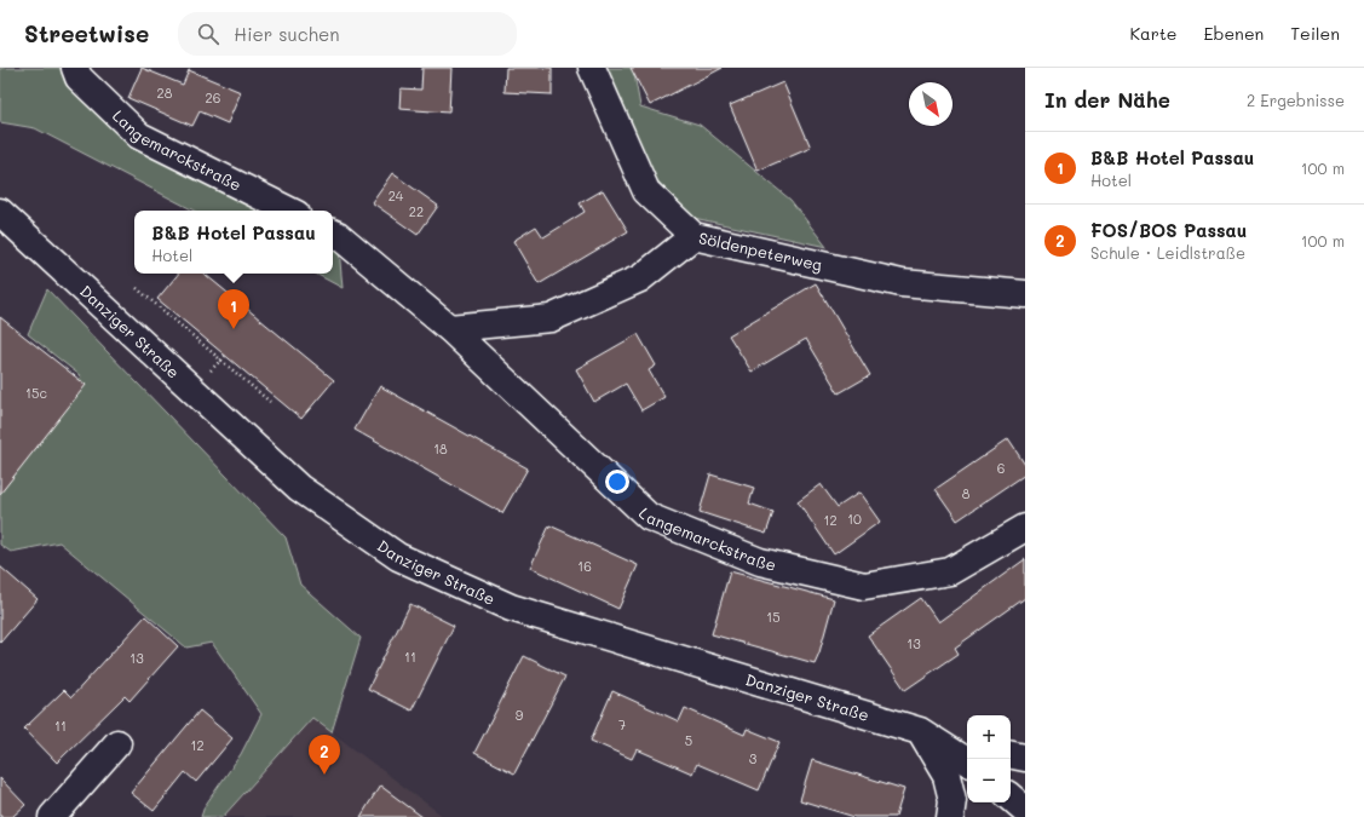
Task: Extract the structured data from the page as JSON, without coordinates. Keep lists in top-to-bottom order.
{
  "streets": {
    "street": ["Langemarckstraße", "Söldenpeterweg", "Danziger Straße"]
  },
  "house_numbers": [
    "28",
    "26",
    "24",
    "22",
    "15c",
    "18",
    "6",
    "8",
    "10",
    "12",
    "16",
    "15",
    "13",
    "11",
    "13",
    "9",
    "7",
    "11",
    "5",
    "12",
    "3"
  ],
  "north": "bottom right",
  "page": {
    "header": "Streetwise",
    "search": "Hier suchen",
    "nav": ["Karte", "Ebenen", "Teilen"],
    "heading": ["In der Nähe", "2 Ergebnisse"],
    "list": [
      {
        "mark": "1",
        "name": "B&B Hotel Passau",
        "note": "Hotel",
        "value": "100 m"
      },
      {
        "mark": "2",
        "name": "FOS/BOS Passau",
        "note": "Schule · Leidlstraße",
        "value": "100 m"
      }
    ],
    "popup": ["B&B Hotel Passau", "Hotel"],
    "pins": ["1", "2"],
    "map_buttons": ["+", "−"]
  }
}
